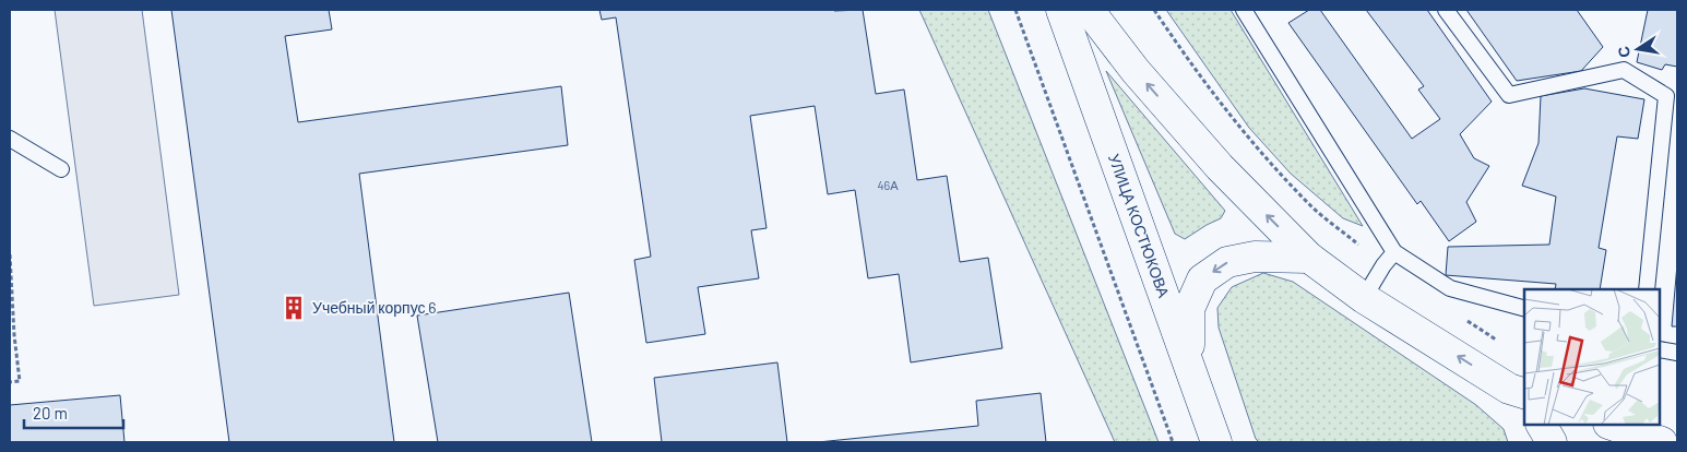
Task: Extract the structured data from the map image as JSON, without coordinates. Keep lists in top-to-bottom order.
{
  "streets": {
    "main road": ["УЛИЦА КОСТЮКОВА"]
  },
  "places": {
    "building": ["Учебный корпус 6"]
  },
  "house_numbers": ["46А"],
  "scale_bar": "20 m",
  "north": "left"
}
